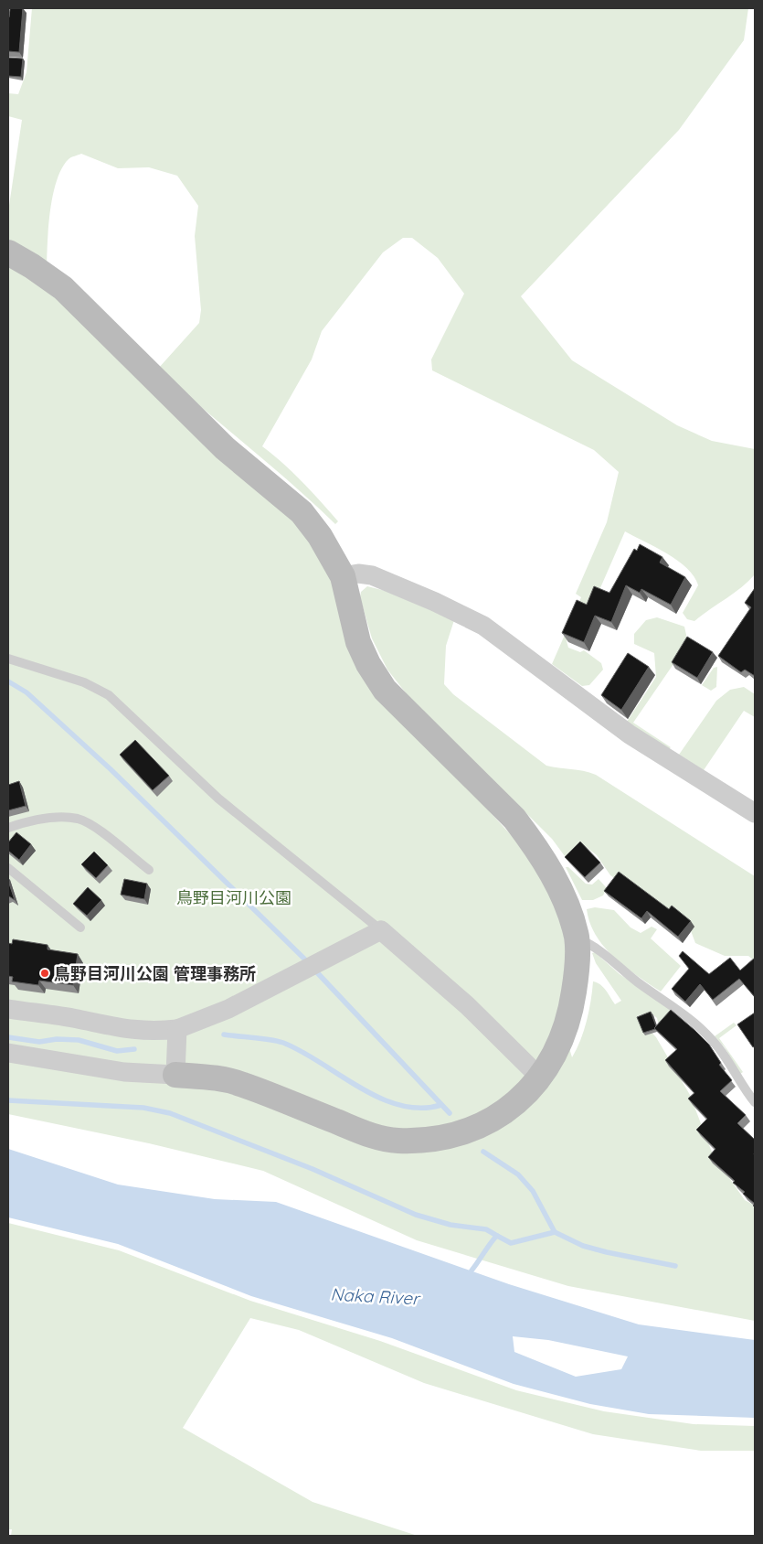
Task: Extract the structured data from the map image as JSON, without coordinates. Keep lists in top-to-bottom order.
{
  "water": ["Naka River"],
  "parks": ["鳥野目河川公園"],
  "places": ["鳥野目河川公園 管理事務所"]
}
